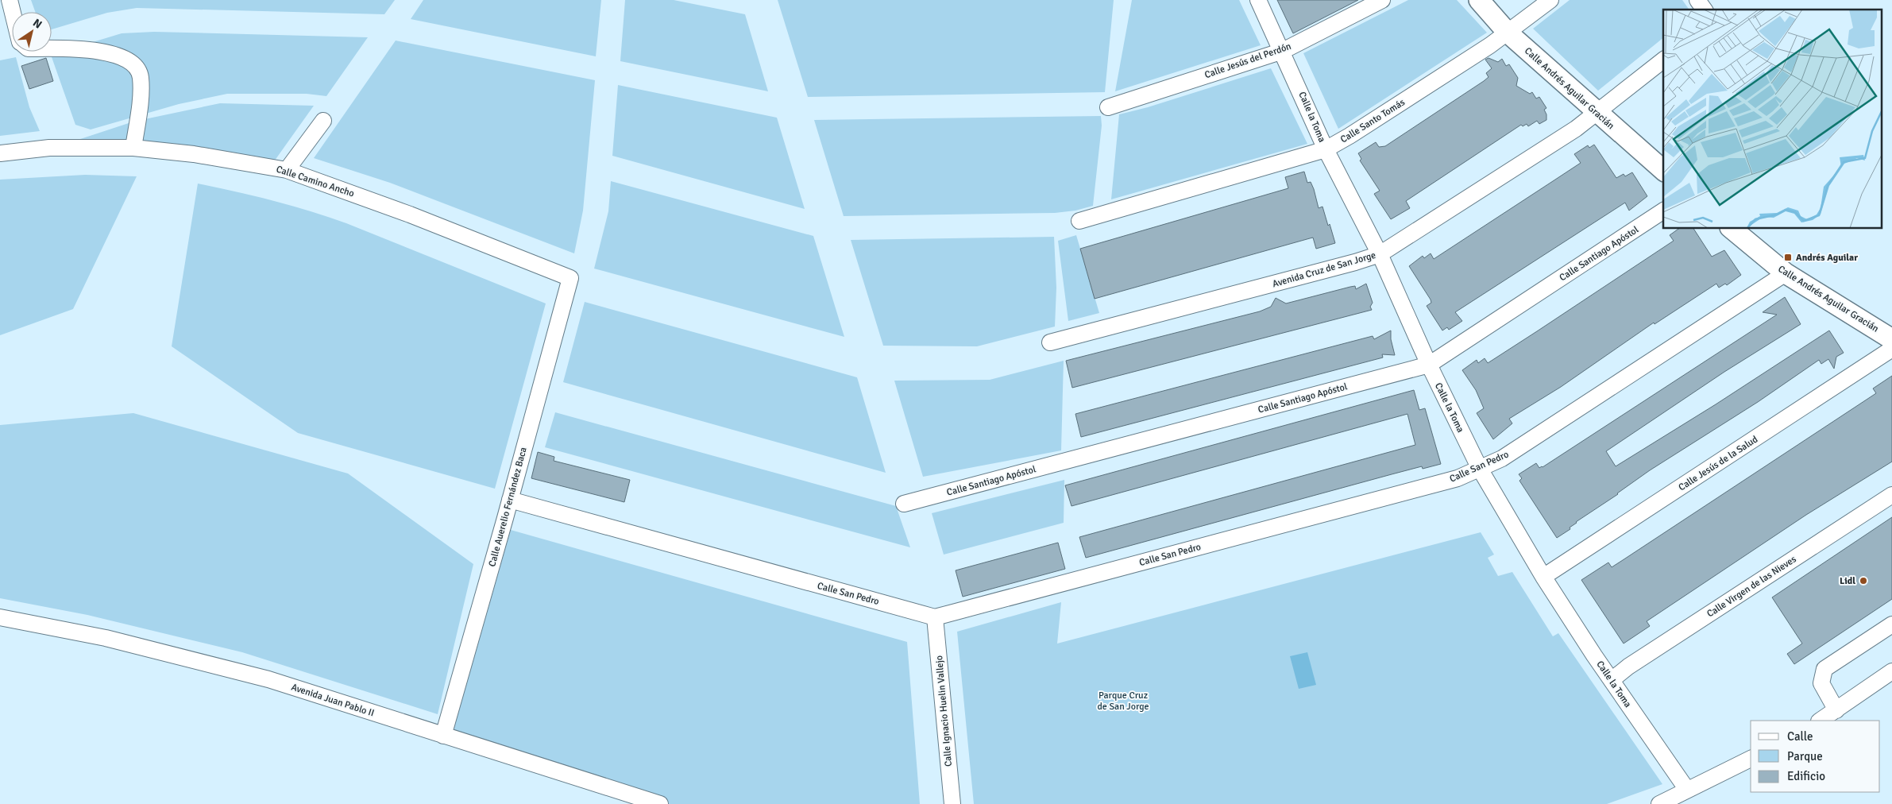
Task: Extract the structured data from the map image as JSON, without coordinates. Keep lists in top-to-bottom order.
{
  "streets": {
    "main road": ["Calle Andrés Aguilar Gracián"],
    "street": [
      "Calle Jesús del Perdón",
      "Calle la Toma",
      "Calle Santo Tomás",
      "Calle Camino Ancho",
      "Calle Santiago Apóstol",
      "Avenida Cruz de San Jorge",
      "Calle Jesús de la Salud",
      "Calle San Pedro",
      "Calle Auerelio Fernández Baca",
      "Calle Virgen de las Nieves",
      "Avenida Juan Pablo II",
      "Calle Ignacio Huelin Vallejo"
    ]
  },
  "crossings": [
    ["Calle Jesús del Perdón", "Calle la Toma"],
    ["Calle Andrés Aguilar Gracián", "Calle Santo Tomás"],
    ["Calle Andrés Aguilar Gracián", "Avenida Cruz de San Jorge"],
    ["Calle Andrés Aguilar Gracián", "Calle San Pedro"],
    ["Calle la Toma", "Calle Santo Tomás"],
    ["Calle la Toma", "Calle Santiago Apóstol"],
    ["Calle la Toma", "Avenida Cruz de San Jorge"],
    ["Calle la Toma", "Calle Jesús de la Salud"],
    ["Calle la Toma", "Calle San Pedro"],
    ["Calle la Toma", "Calle Virgen de las Nieves"],
    ["Calle Camino Ancho", "Calle Auerelio Fernández Baca"],
    ["Calle San Pedro", "Calle Auerelio Fernández Baca"],
    ["Calle San Pedro", "Calle Ignacio Huelin Vallejo"],
    ["Calle Auerelio Fernández Baca", "Avenida Juan Pablo II"]
  ],
  "parks": ["Parque Cruz de San Jorge"],
  "places": {
    "transit": ["Andrés Aguilar"],
    "other": ["Lidl"]
  },
  "legend": ["Calle", "Parque", "Edificio"],
  "north": "top right"
}
